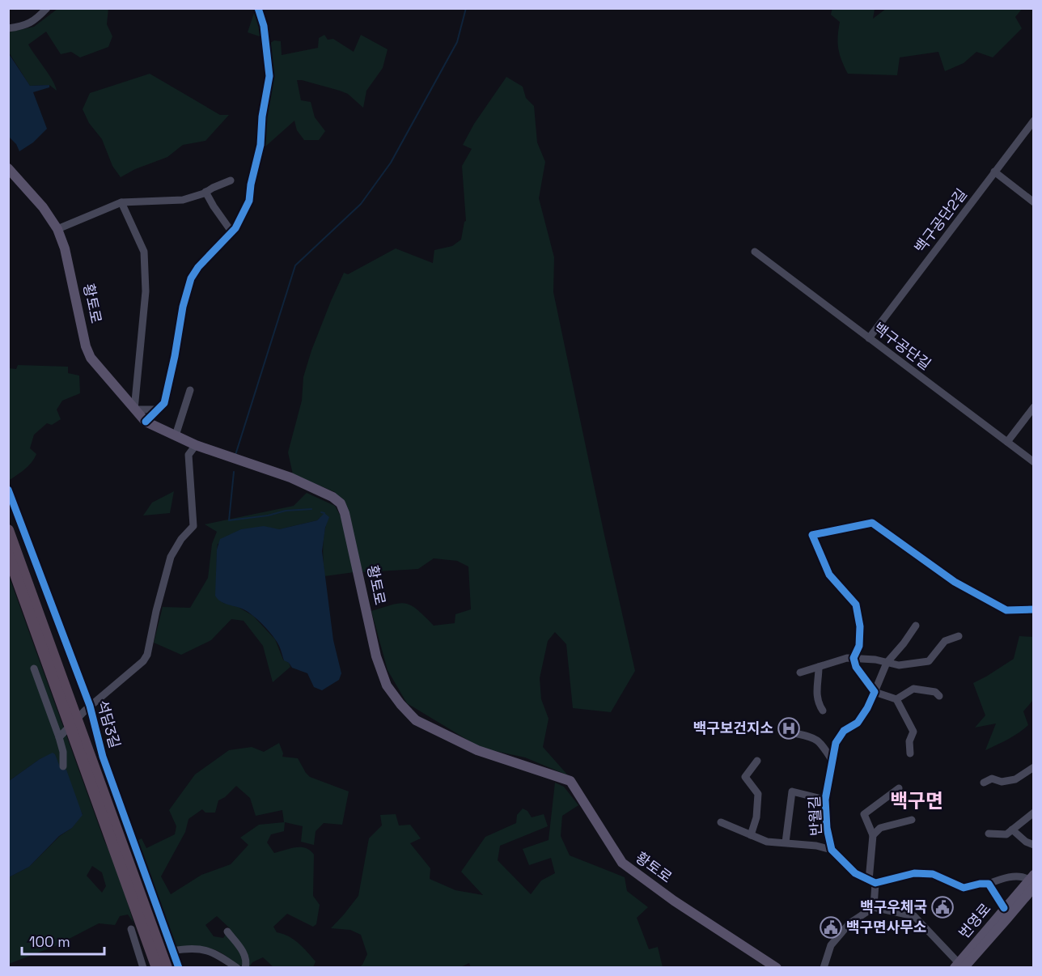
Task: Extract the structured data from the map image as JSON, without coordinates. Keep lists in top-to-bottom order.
{
  "streets": {
    "main road": ["황토로", "번영로"],
    "street": [
      "백구공단2길",
      "백구공단길",
      "석담3길",
      "반월길"
    ]
  },
  "crossings": [
    ["백구공단2길", "백구공단길"]
  ],
  "districts": ["백구면"],
  "places": {
    "hospital": ["백구보건지소"],
    "public building": ["백구우체국", "백구면사무소"]
  },
  "scale_bar": "100 m"
}
